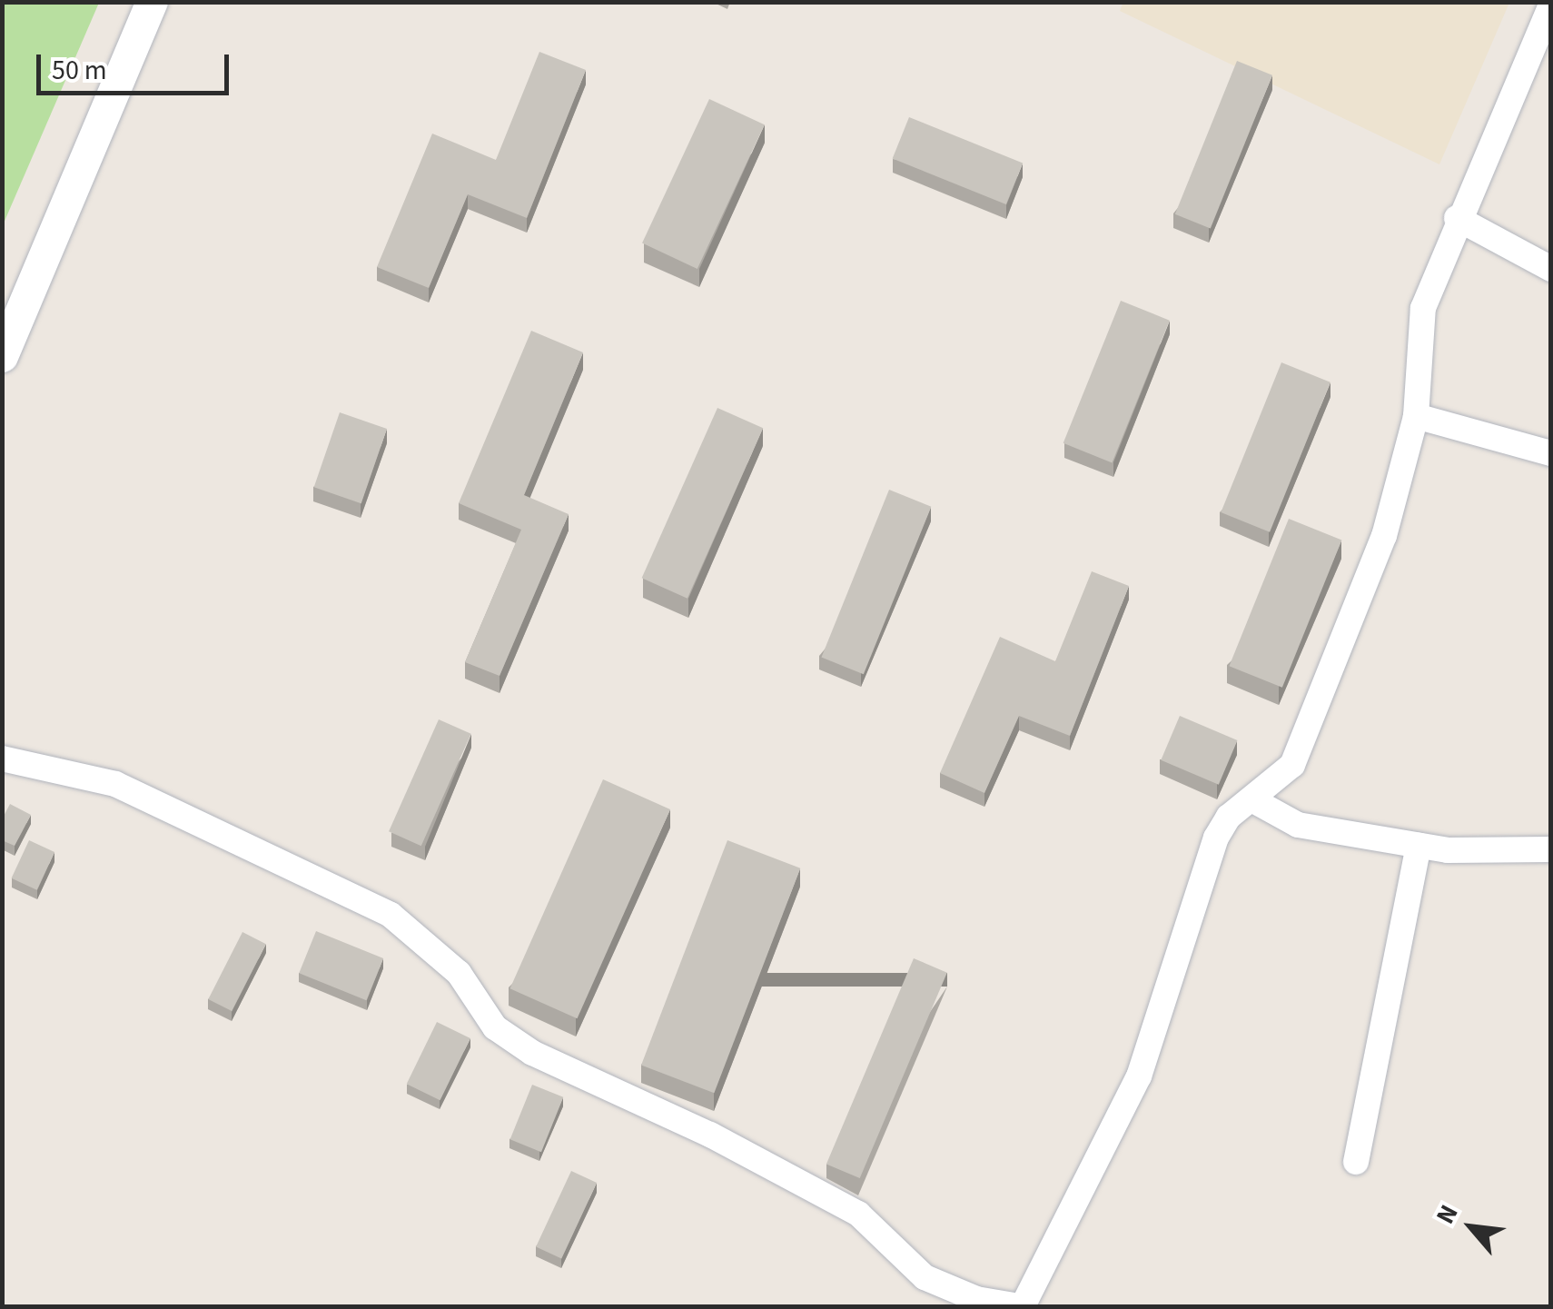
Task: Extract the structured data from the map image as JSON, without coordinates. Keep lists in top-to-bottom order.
{
  "scale_bar": "50 m",
  "north": "top left"
}
